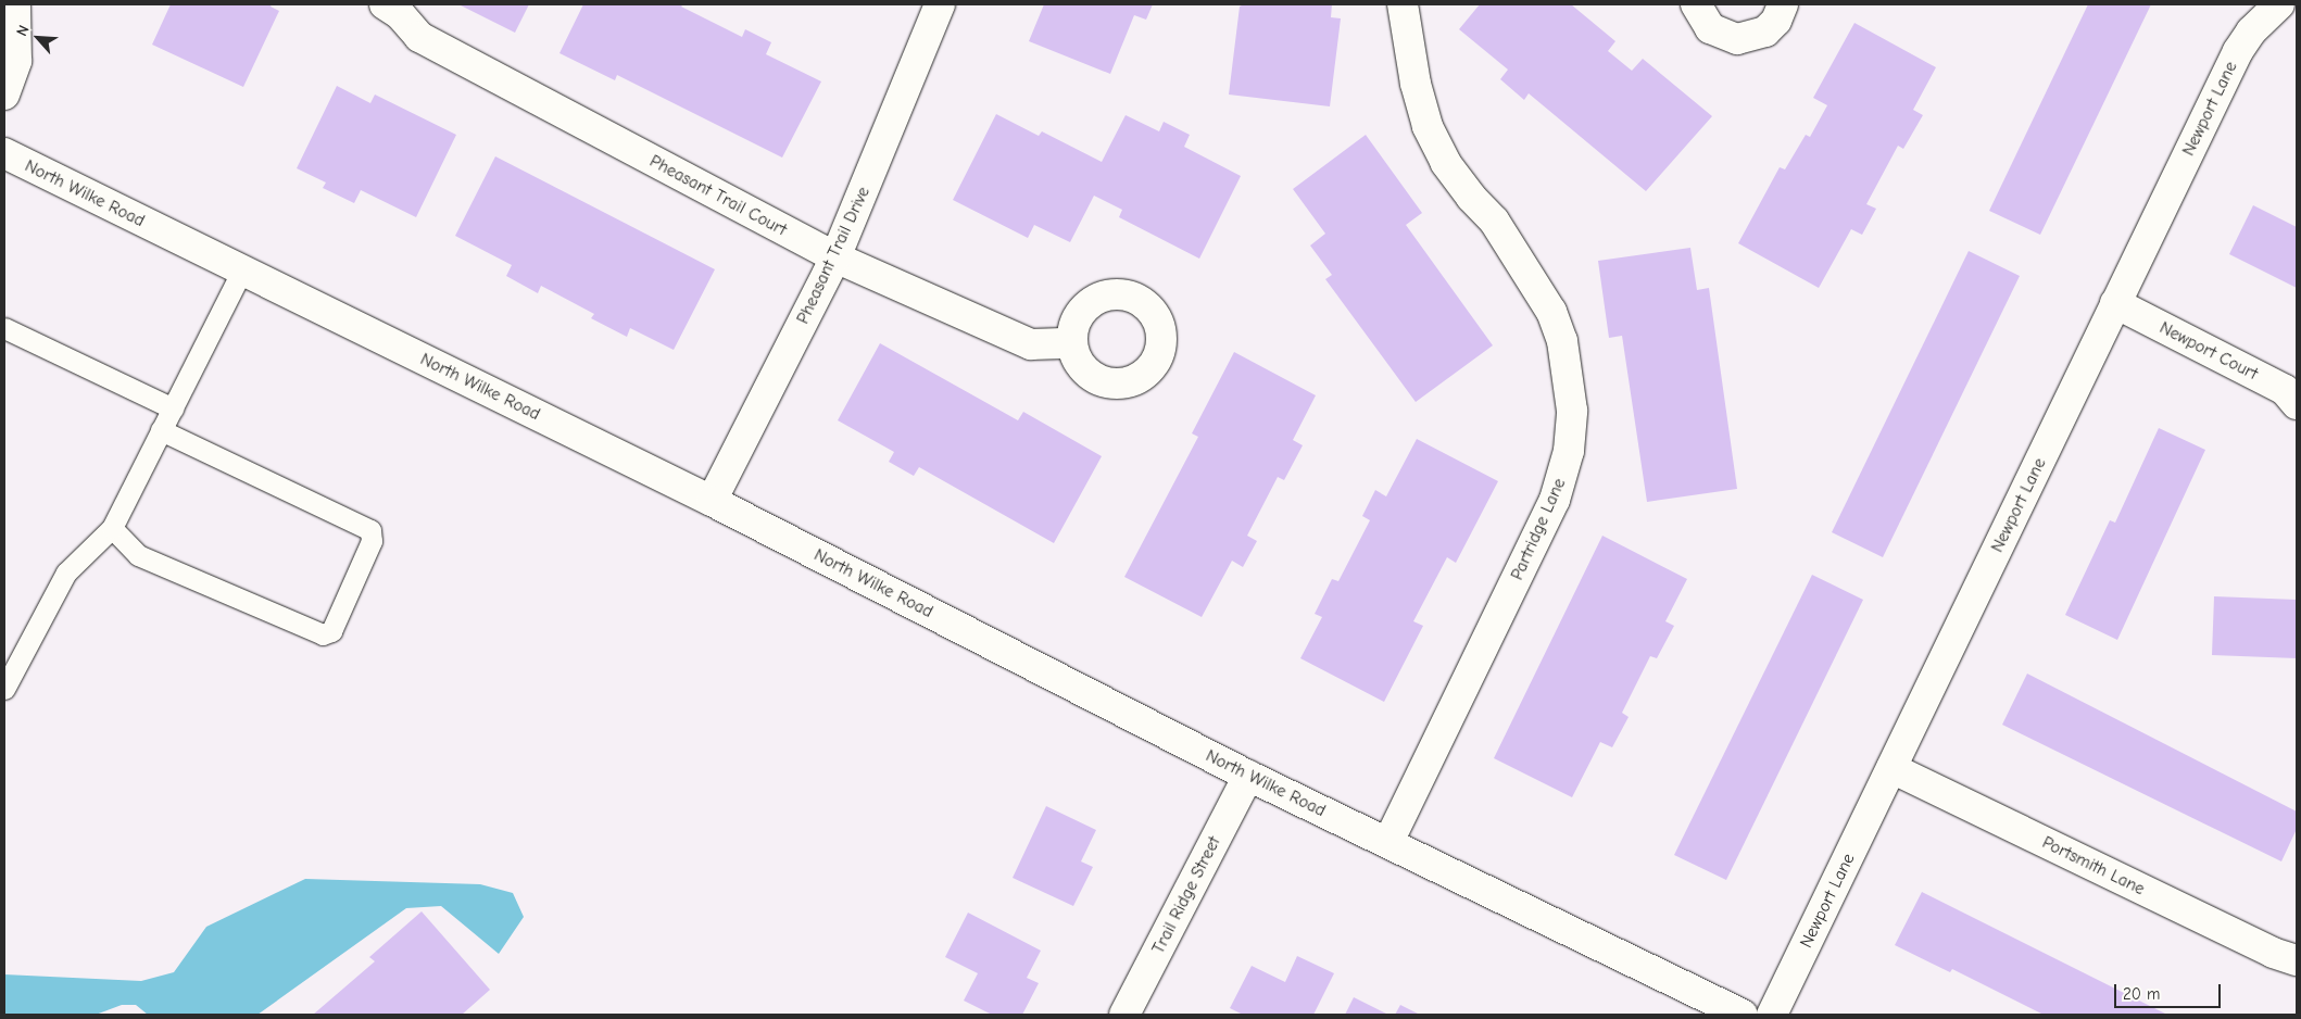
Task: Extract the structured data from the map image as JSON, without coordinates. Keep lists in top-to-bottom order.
{
  "streets": {
    "street": [
      "Newport Lane",
      "North Wilke Road",
      "Pheasant Trail Court",
      "Pheasant Trail Drive",
      "Newport Court",
      "Partridge Lane",
      "Portsmith Lane",
      "Trail Ridge Street"
    ]
  },
  "crossings": [
    ["Newport Lane", "Newport Court"],
    ["Newport Lane", "Portsmith Lane"],
    ["North Wilke Road", "Pheasant Trail Drive"],
    ["North Wilke Road", "Partridge Lane"],
    ["North Wilke Road", "Trail Ridge Street"],
    ["Pheasant Trail Court", "Pheasant Trail Drive"]
  ],
  "scale_bar": "20 m",
  "north": "top left"
}
